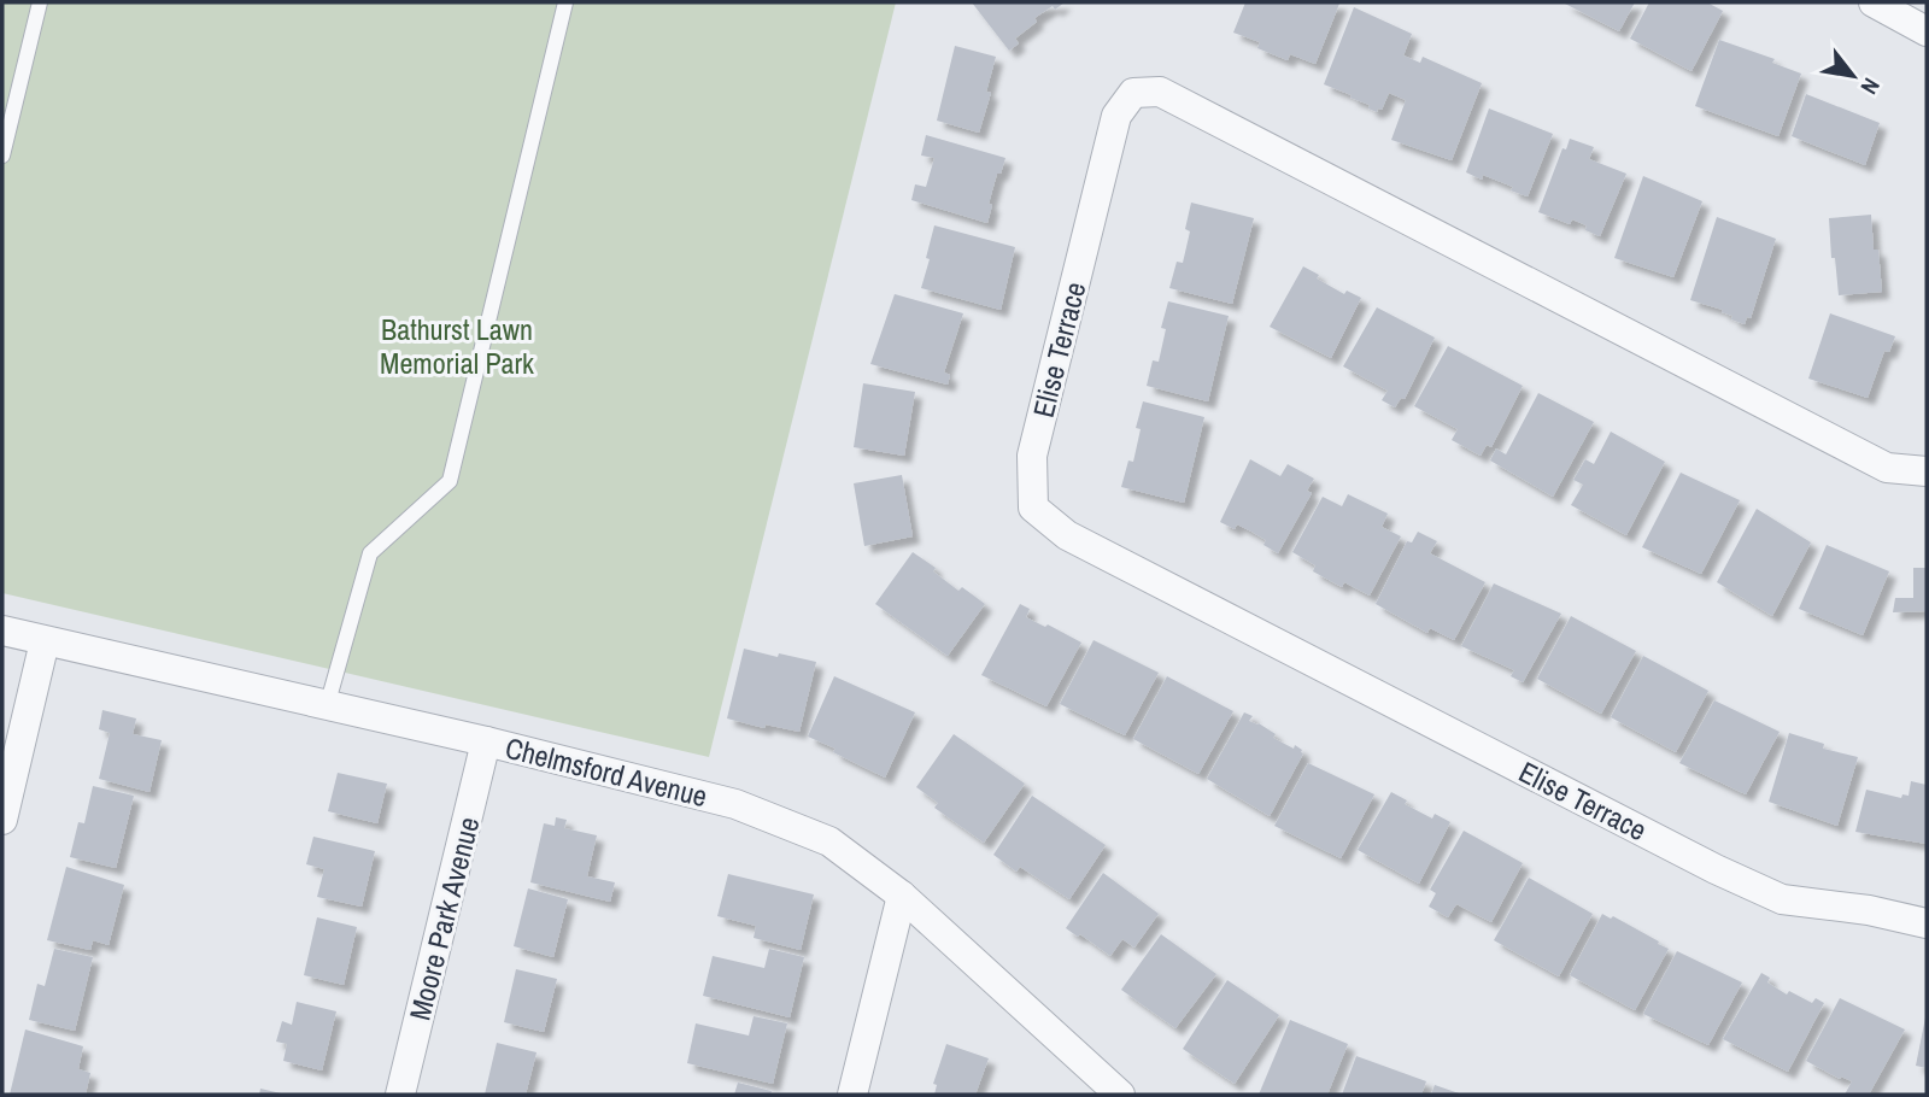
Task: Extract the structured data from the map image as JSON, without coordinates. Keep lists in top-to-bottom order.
{
  "streets": {
    "street": ["Elise Terrace", "Chelmsford Avenue", "Moore Park Avenue"]
  },
  "crossings": [
    ["Chelmsford Avenue", "Moore Park Avenue"]
  ],
  "parks": ["Bathurst Lawn Memorial Park"],
  "north": "bottom right"
}
